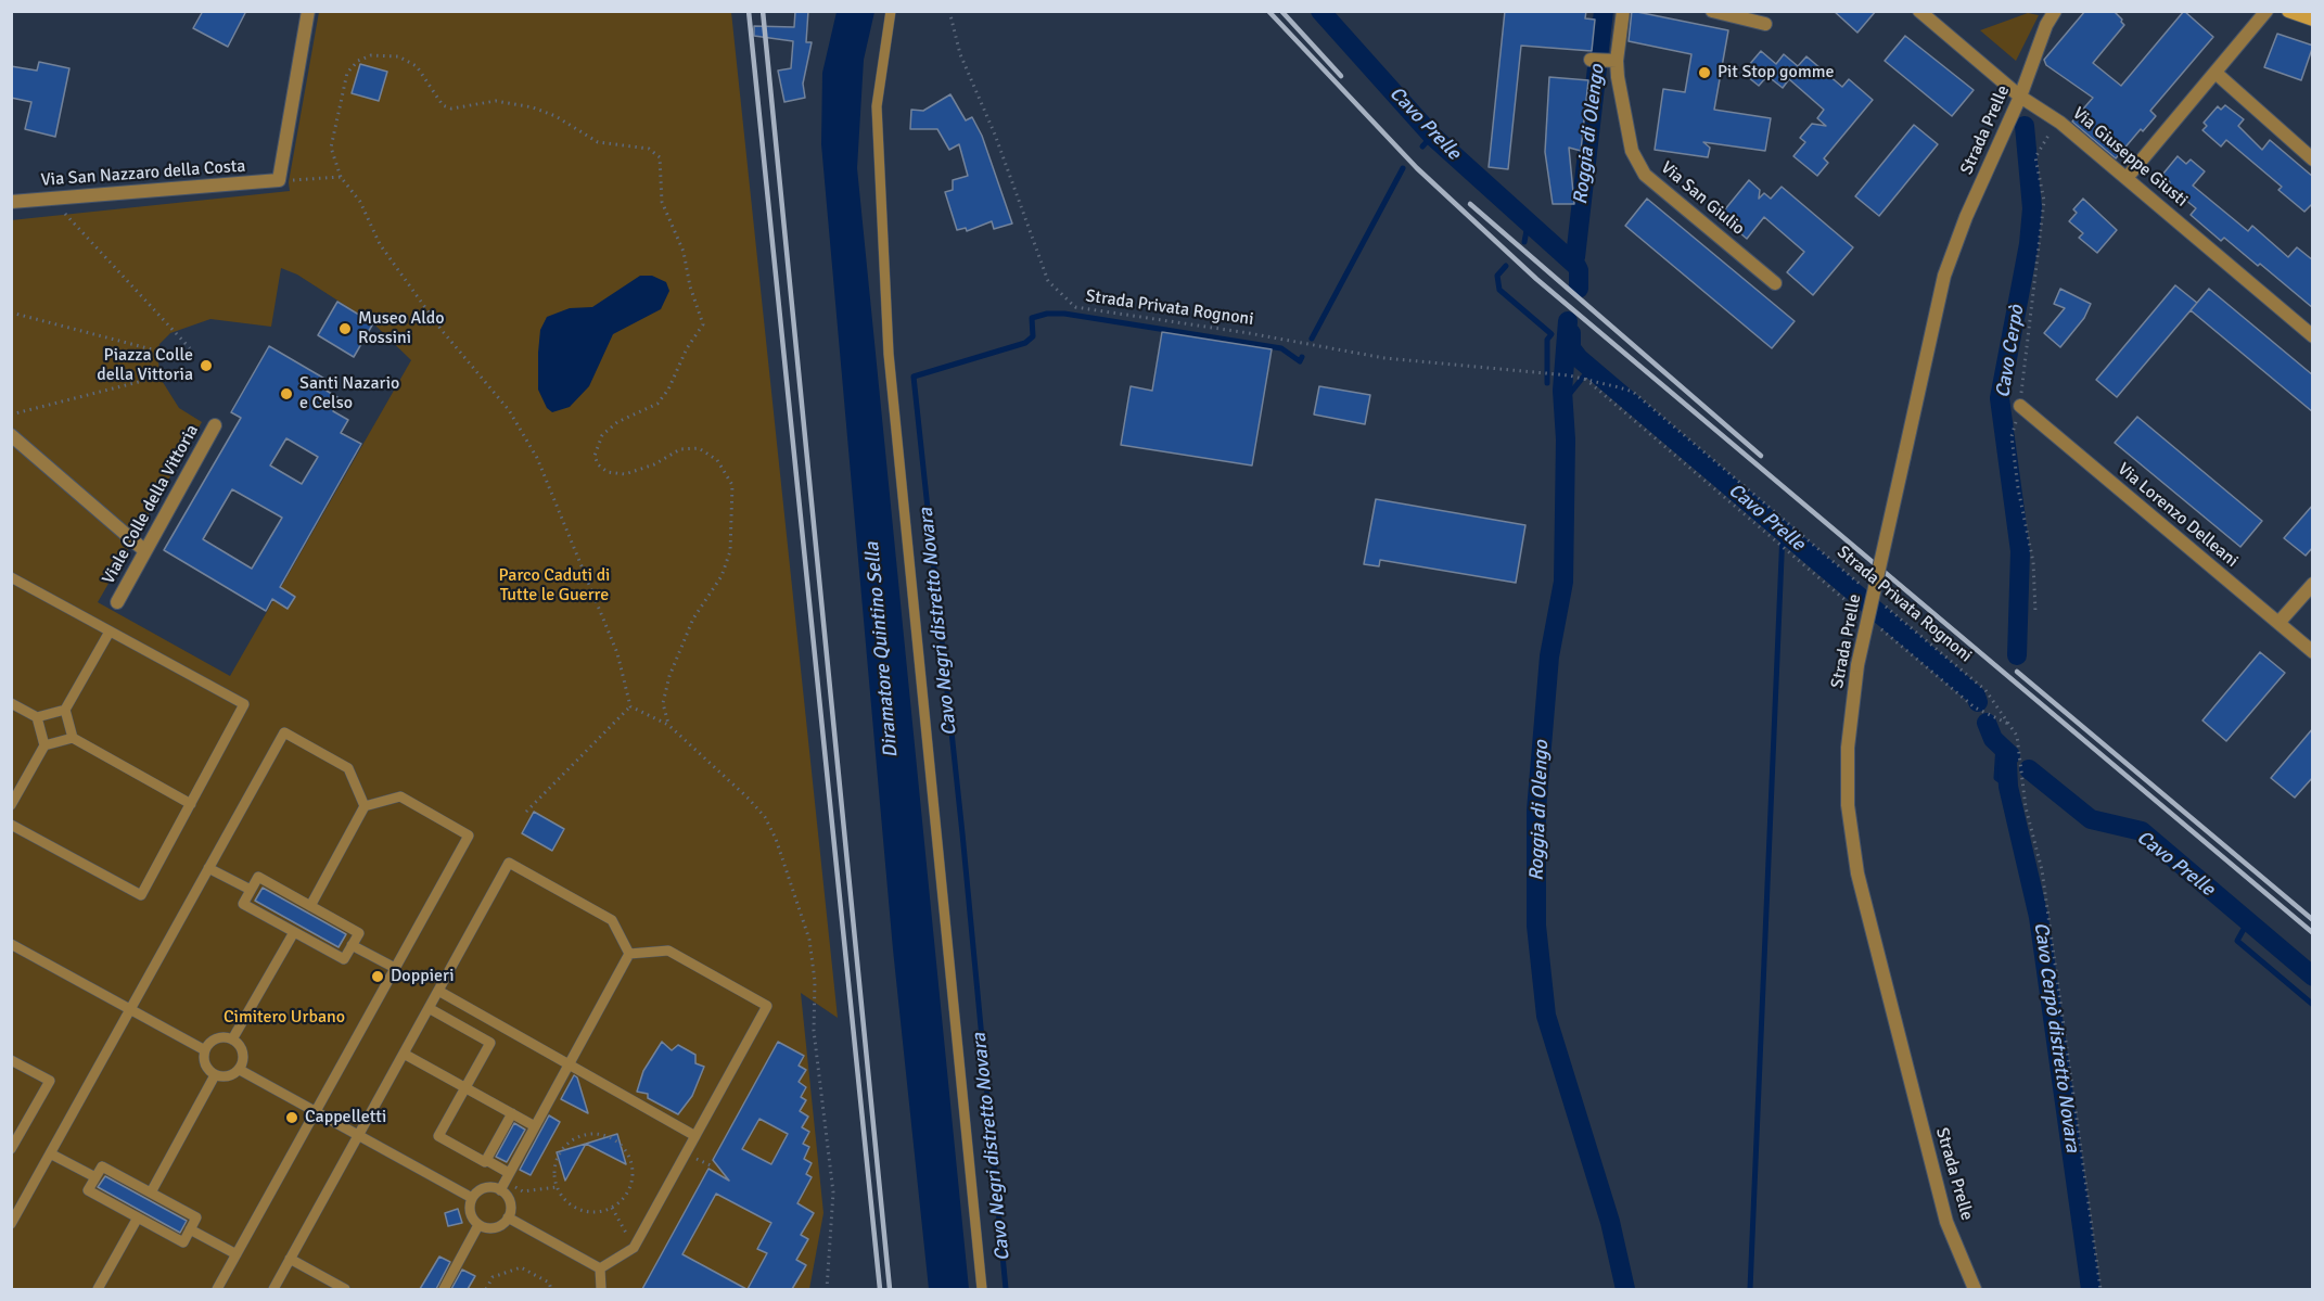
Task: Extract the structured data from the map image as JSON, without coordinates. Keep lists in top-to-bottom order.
{
  "streets": {
    "street": [
      "Strada Prelle",
      "Via Giuseppe Giusti",
      "Via San Nazzaro della Costa",
      "Via San Giulio",
      "Viale Colle della Vittoria",
      "Via Lorenzo Delleani"
    ],
    "path": ["Strada Privata Rognoni"]
  },
  "crossings": [
    ["Strada Prelle", "Via Giuseppe Giusti"]
  ],
  "water": [
    "Cavo Prelle",
    "Roggia di Olengo",
    "Cavo Cerpò",
    "Cavo Negri distretto Novara",
    "Diramatore Quintino Sella",
    "Cavo Cerpò distretto Novara"
  ],
  "parks": ["Parco Caduti di Tutte le Guerre", "Cimitero Urbano"],
  "places": [
    "Pit Stop gomme",
    "Museo Aldo Rossini",
    "Piazza Colle della Vittoria",
    "Santi Nazario e Celso",
    "Doppieri",
    "Cappelletti"
  ]
}
